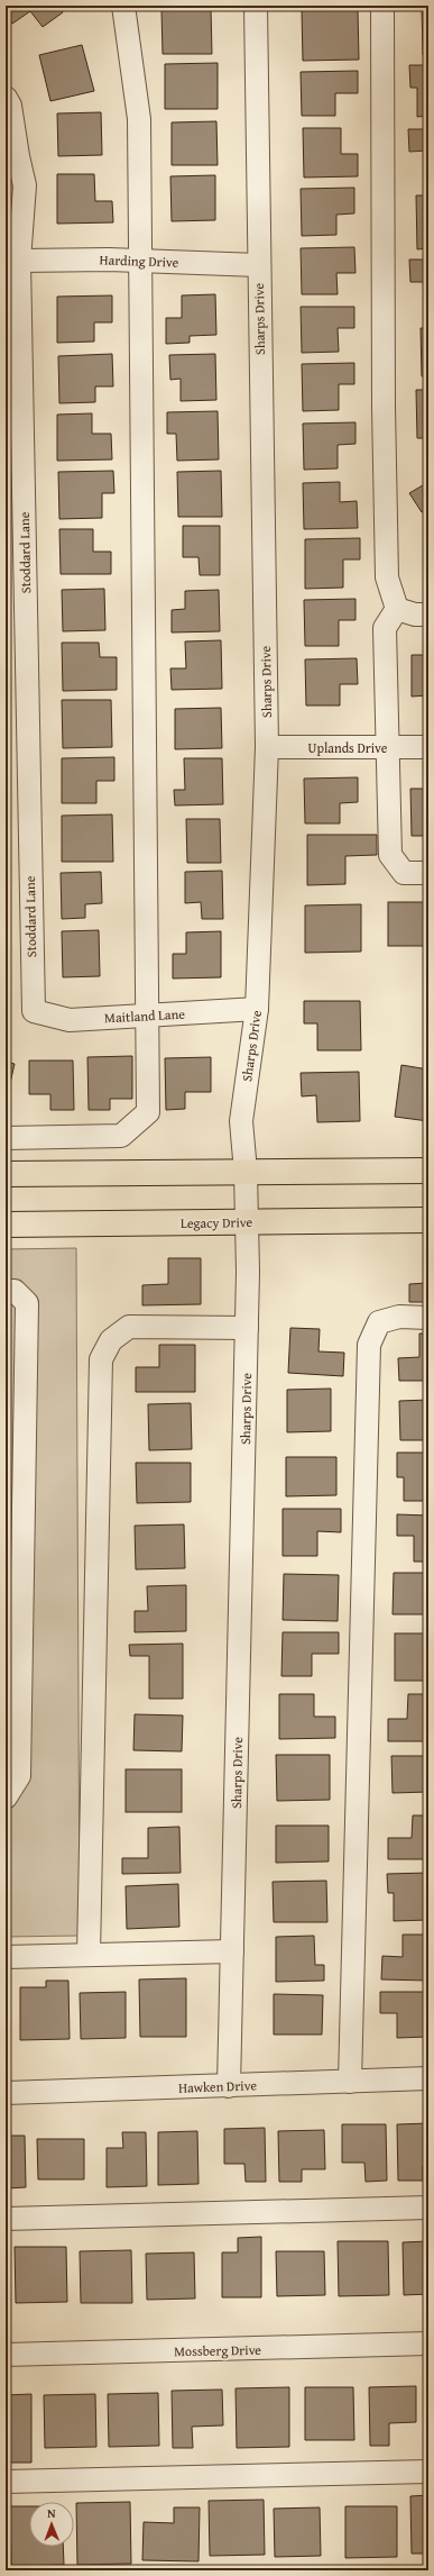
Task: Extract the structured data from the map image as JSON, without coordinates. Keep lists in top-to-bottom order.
{
  "streets": {
    "main road": ["Legacy Drive"],
    "street": [
      "Harding Drive",
      "Sharps Drive",
      "Stoddard Lane",
      "Uplands Drive",
      "Maitland Lane",
      "Hawken Drive",
      "Mossberg Drive"
    ]
  },
  "crossings": [
    ["Harding Drive", "Sharps Drive"],
    ["Harding Drive", "Stoddard Lane"],
    ["Sharps Drive", "Uplands Drive"],
    ["Sharps Drive", "Maitland Lane"],
    ["Sharps Drive", "Legacy Drive"],
    ["Sharps Drive", "Hawken Drive"],
    ["Stoddard Lane", "Maitland Lane"]
  ],
  "north": "top"
}
